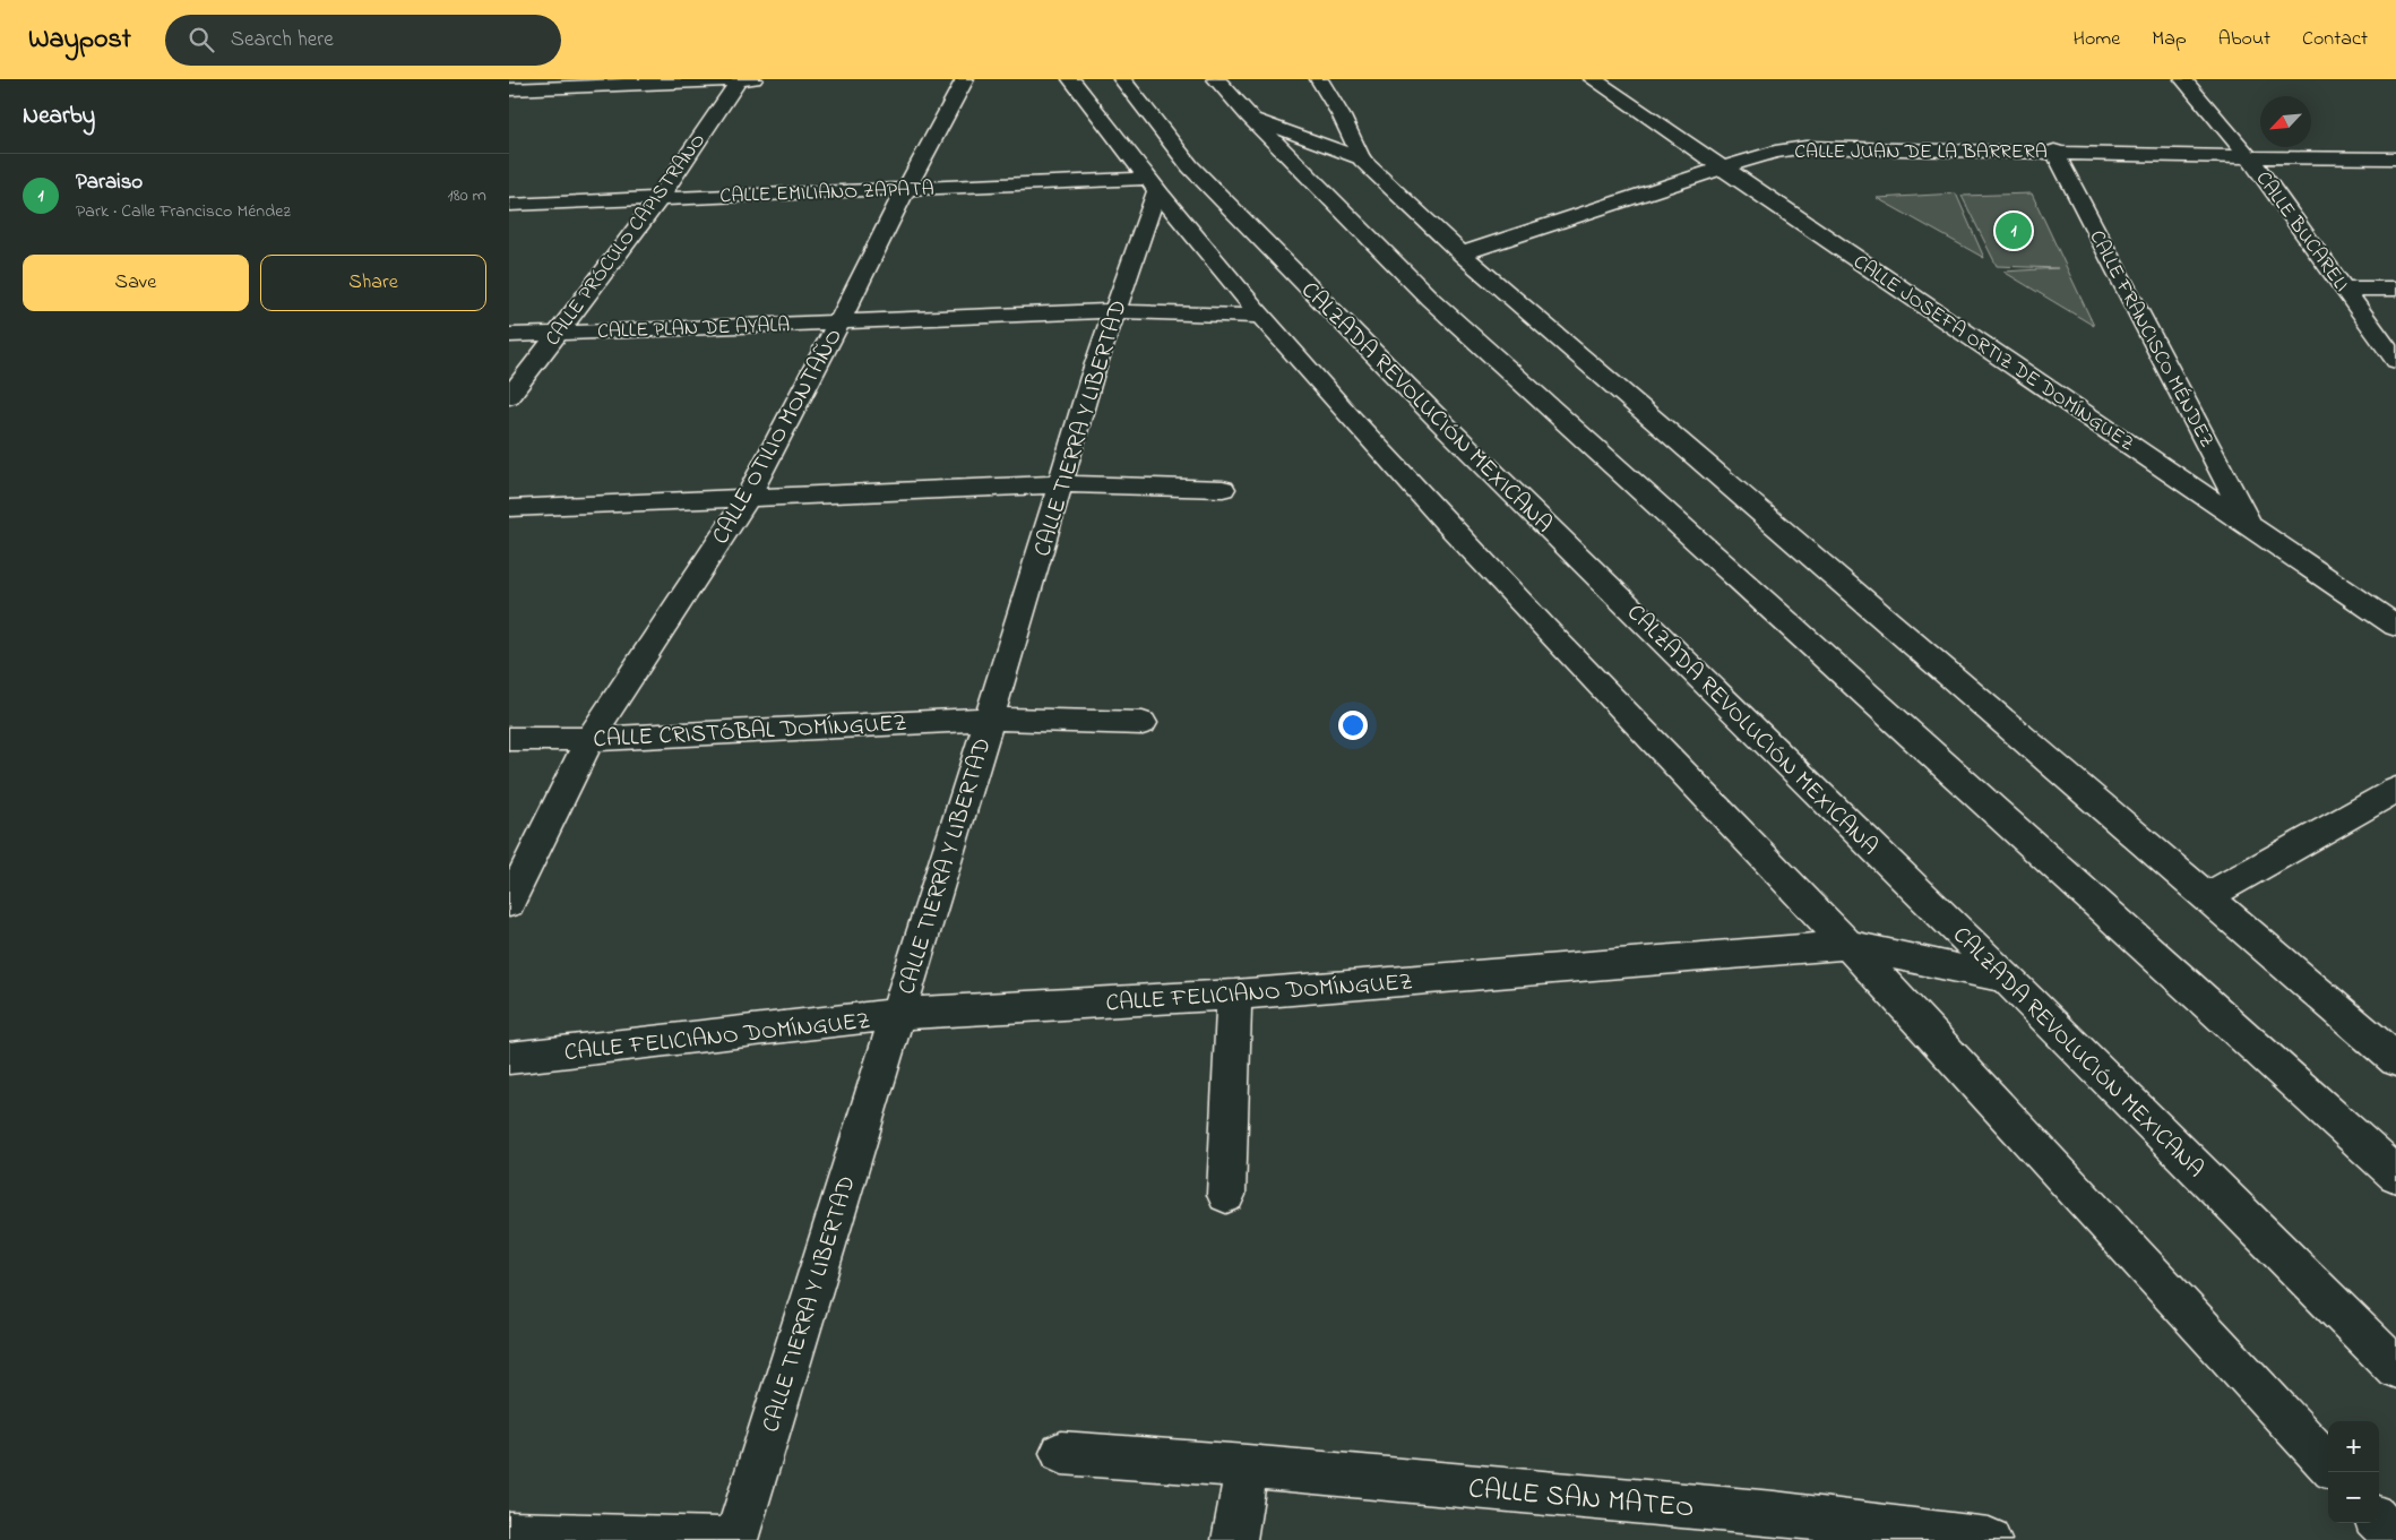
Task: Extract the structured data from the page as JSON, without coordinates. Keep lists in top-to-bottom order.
{
  "streets": {
    "street": [
      "CALLE JUAN DE LA BARRERA",
      "CALLE EMILIANO ZAPATA",
      "CALLE BUCARELI",
      "CALLE PRÓCULO CAPISTRANO",
      "CALLE PLAN DE AYALA",
      "CALLE FRANCISCO MÉNDEZ",
      "CALLE JOSEFA ORTIZ DE DOMÍNGUEZ",
      "CALZADA REVOLUCIÓN MEXICANA",
      "CALLE TIERRA Y LIBERTAD",
      "CALLE OTILIO MONTAÑO",
      "CALLE CRISTÓBAL DOMÍNGUEZ",
      "CALLE FELICIANO DOMÍNGUEZ",
      "CALLE SAN MATEO"
    ]
  },
  "crossings": [
    ["CALLE JUAN DE LA BARRERA", "CALLE BUCARELI"],
    ["CALLE JUAN DE LA BARRERA", "CALLE FRANCISCO MÉNDEZ"],
    ["CALLE JUAN DE LA BARRERA", "CALLE JOSEFA ORTIZ DE DOMÍNGUEZ"],
    ["CALLE EMILIANO ZAPATA", "CALLE PRÓCULO CAPISTRANO"],
    ["CALLE EMILIANO ZAPATA", "CALLE TIERRA Y LIBERTAD"],
    ["CALLE EMILIANO ZAPATA", "CALLE OTILIO MONTAÑO"],
    ["CALLE PRÓCULO CAPISTRANO", "CALLE PLAN DE AYALA"],
    ["CALLE PLAN DE AYALA", "CALLE TIERRA Y LIBERTAD"],
    ["CALLE PLAN DE AYALA", "CALLE OTILIO MONTAÑO"],
    ["CALLE FRANCISCO MÉNDEZ", "CALLE JOSEFA ORTIZ DE DOMÍNGUEZ"],
    ["CALZADA REVOLUCIÓN MEXICANA", "CALLE FELICIANO DOMÍNGUEZ"],
    ["CALLE TIERRA Y LIBERTAD", "CALLE CRISTÓBAL DOMÍNGUEZ"],
    ["CALLE TIERRA Y LIBERTAD", "CALLE FELICIANO DOMÍNGUEZ"],
    ["CALLE OTILIO MONTAÑO", "CALLE CRISTÓBAL DOMÍNGUEZ"]
  ],
  "north": "bottom left",
  "page": {
    "header": "Waypost",
    "search": "Search here",
    "nav": [
      "Home",
      "Map",
      "About",
      "Contact"
    ],
    "heading": "Nearby",
    "list": [
      {
        "mark": "1",
        "name": "Paraiso",
        "note": "Park · Calle Francisco Méndez",
        "value": "180 m"
      }
    ],
    "pins": "1",
    "buttons": ["Save", "Share"],
    "map_buttons": ["+", "−"]
  }
}
